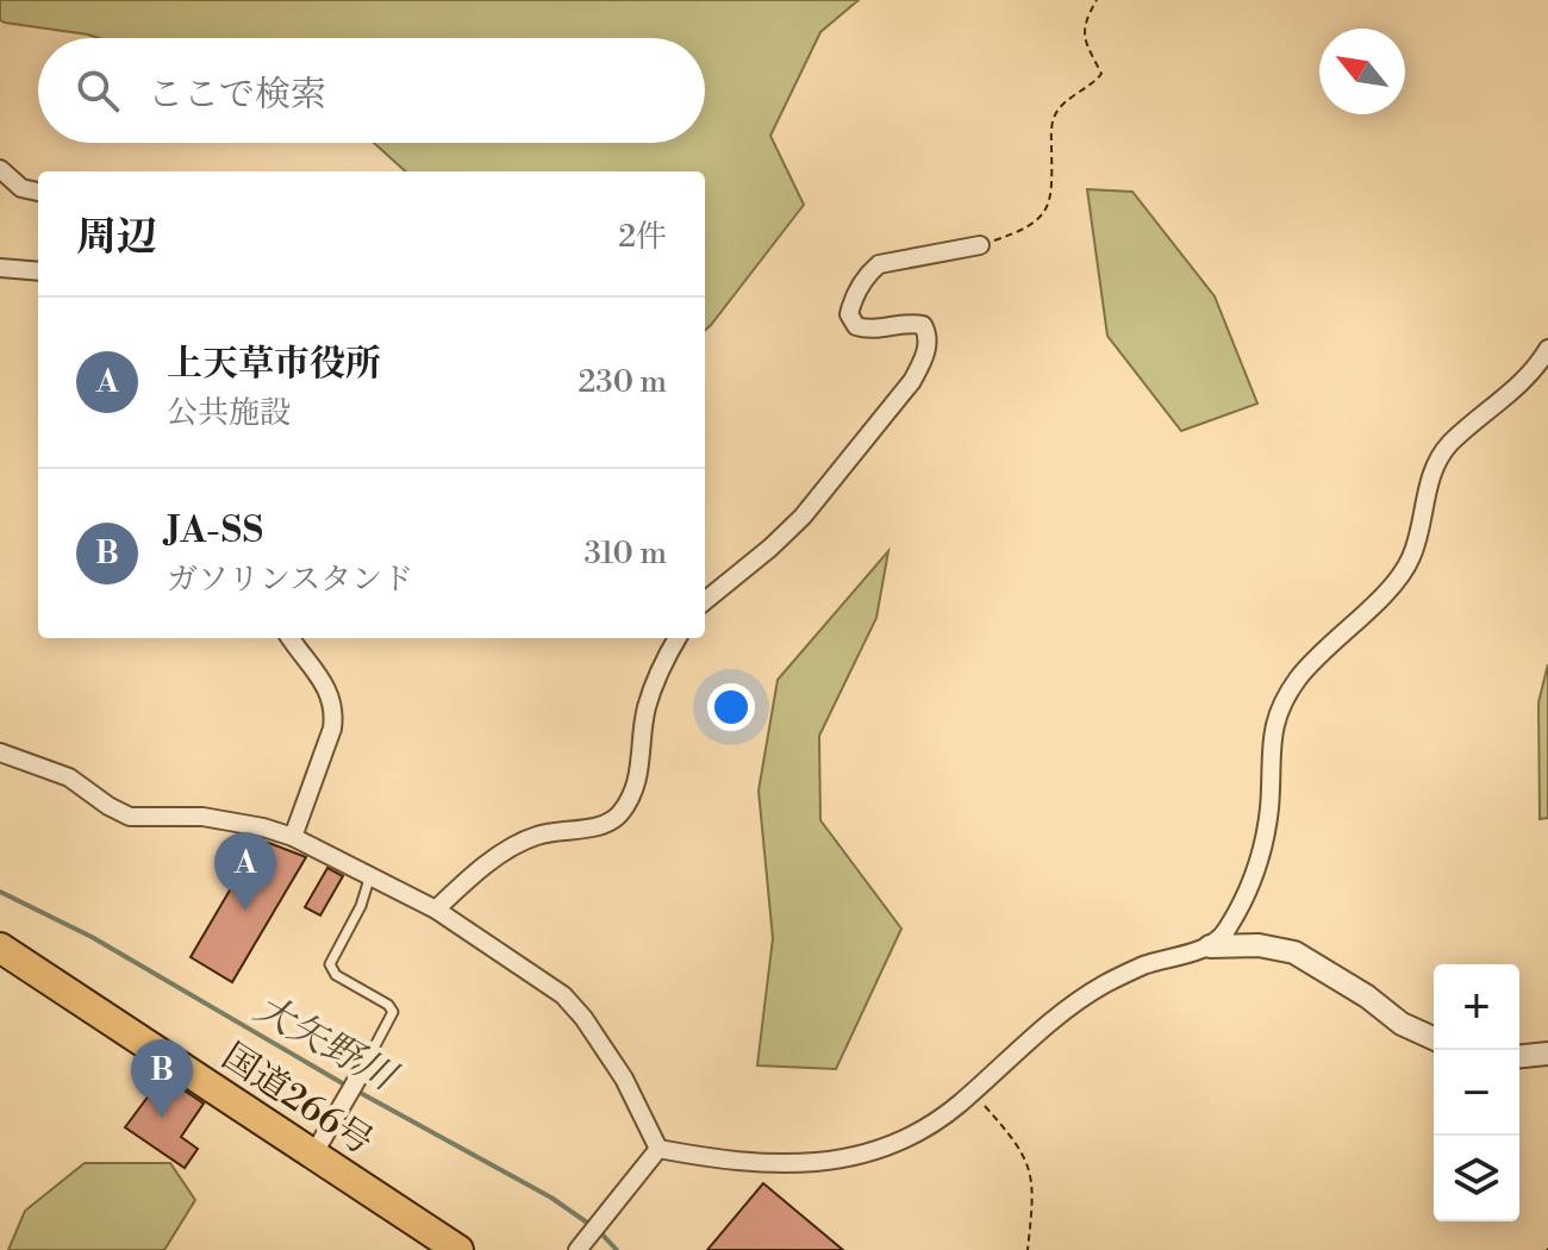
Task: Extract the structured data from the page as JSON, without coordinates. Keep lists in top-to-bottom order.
{
  "streets": {
    "highway": ["国道266号"]
  },
  "water": ["大矢野川"],
  "north": "top left",
  "page": {
    "search": "ここで検索",
    "heading": ["周辺", "2件"],
    "list": [
      {
        "mark": "A",
        "name": "上天草市役所",
        "note": "公共施設",
        "value": "230 m"
      },
      {
        "mark": "B",
        "name": "JA-SS",
        "note": "ガソリンスタンド",
        "value": "310 m"
      }
    ],
    "pins": ["A", "B"],
    "map_buttons": ["+", "−"]
  }
}
